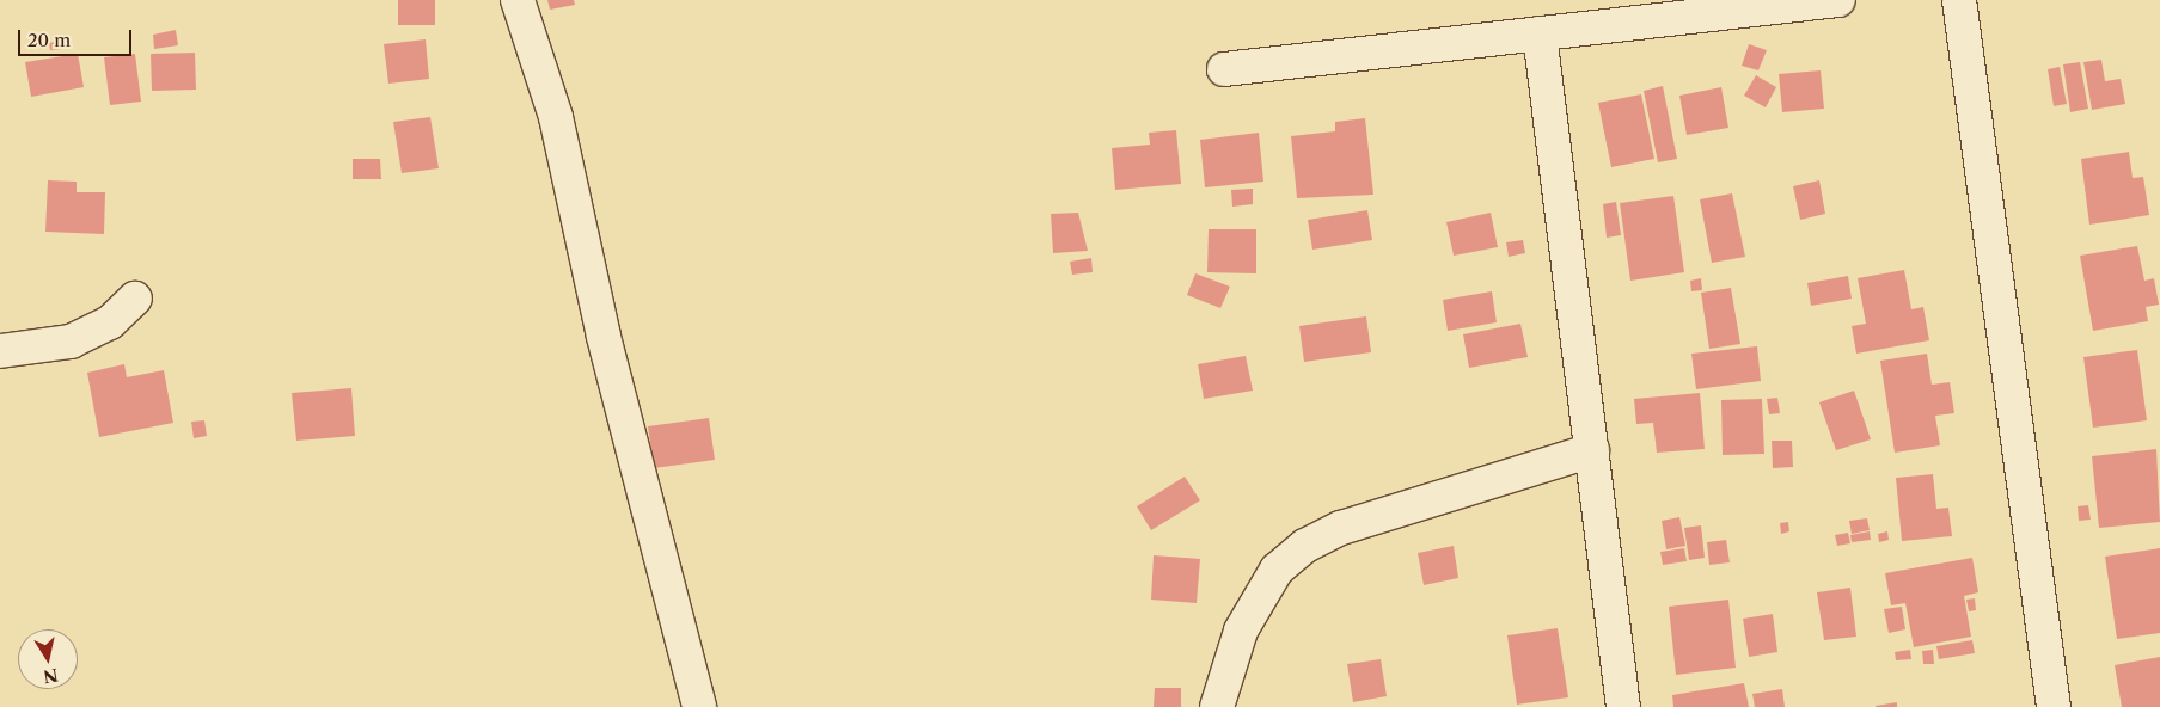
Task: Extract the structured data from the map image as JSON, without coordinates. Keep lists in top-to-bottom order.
{
  "scale_bar": "20 m",
  "north": "bottom"
}
